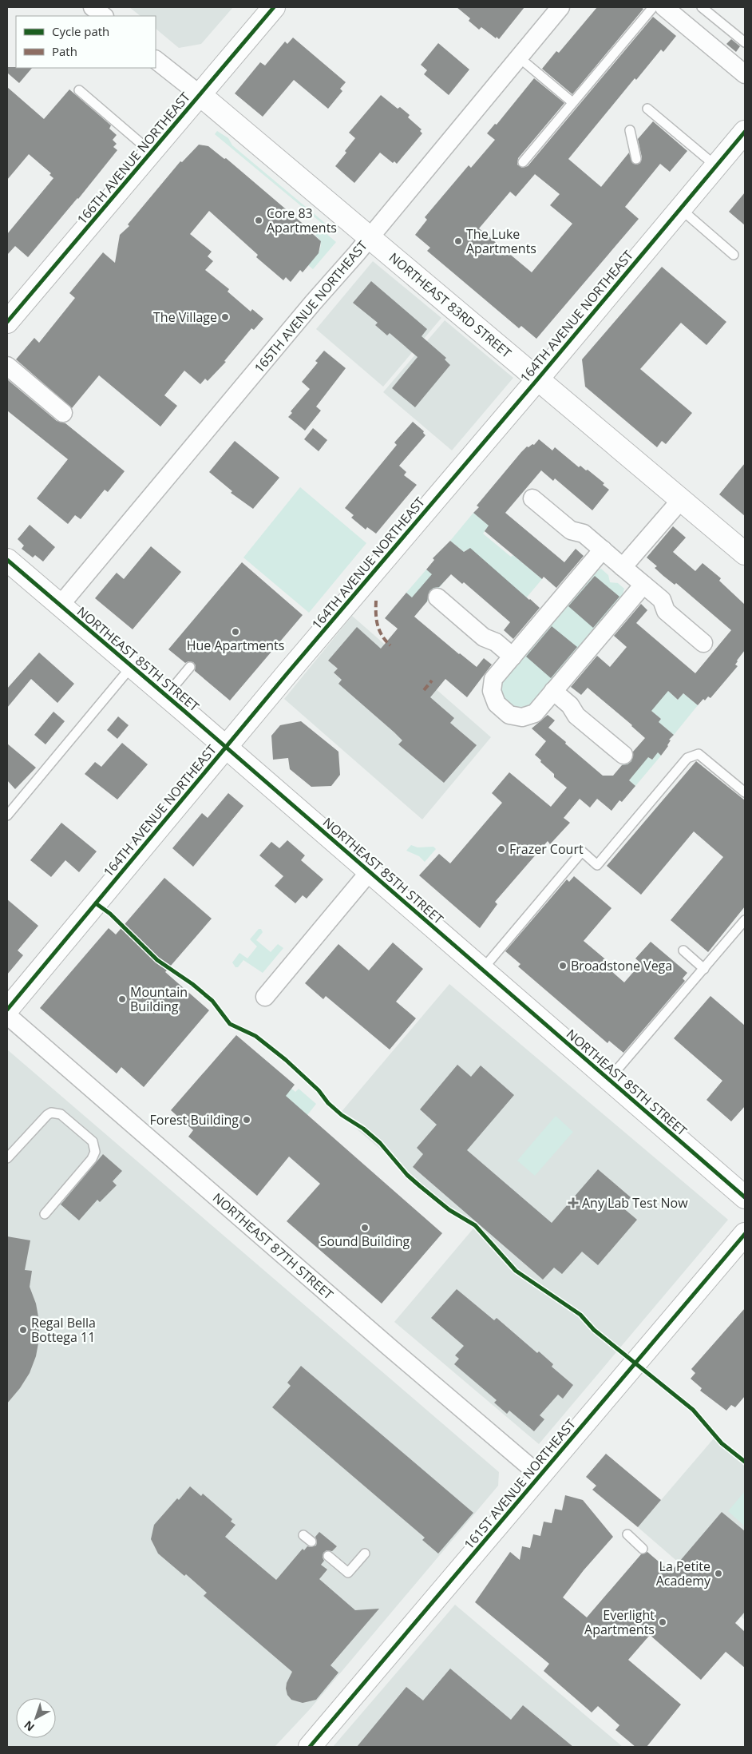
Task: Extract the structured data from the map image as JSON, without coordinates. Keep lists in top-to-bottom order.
{
  "streets": {
    "street": [
      "166TH AVENUE NORTHEAST",
      "NORTHEAST 83RD STREET",
      "165TH AVENUE NORTHEAST",
      "164TH AVENUE NORTHEAST",
      "NORTHEAST 85TH STREET",
      "NORTHEAST 87TH STREET",
      "161ST AVENUE NORTHEAST"
    ]
  },
  "crossings": [
    ["166TH AVENUE NORTHEAST", "NORTHEAST 83RD STREET"],
    ["NORTHEAST 83RD STREET", "165TH AVENUE NORTHEAST"],
    ["NORTHEAST 83RD STREET", "164TH AVENUE NORTHEAST"],
    ["165TH AVENUE NORTHEAST", "NORTHEAST 85TH STREET"],
    ["164TH AVENUE NORTHEAST", "NORTHEAST 85TH STREET"],
    ["NORTHEAST 87TH STREET", "161ST AVENUE NORTHEAST"]
  ],
  "places": {
    "other": [
      "Core 83 Apartments",
      "The Luke Apartments",
      "The Village",
      "Hue Apartments",
      "Frazer Court",
      "Broadstone Vega",
      "Mountain Building",
      "Forest Building",
      "Sound Building",
      "Regal Bella Bottega 11",
      "La Petite Academy",
      "Everlight Apartments"
    ],
    "health": ["Any Lab Test Now"]
  },
  "legend": ["Cycle path", "Path"],
  "north": "bottom left"
}
